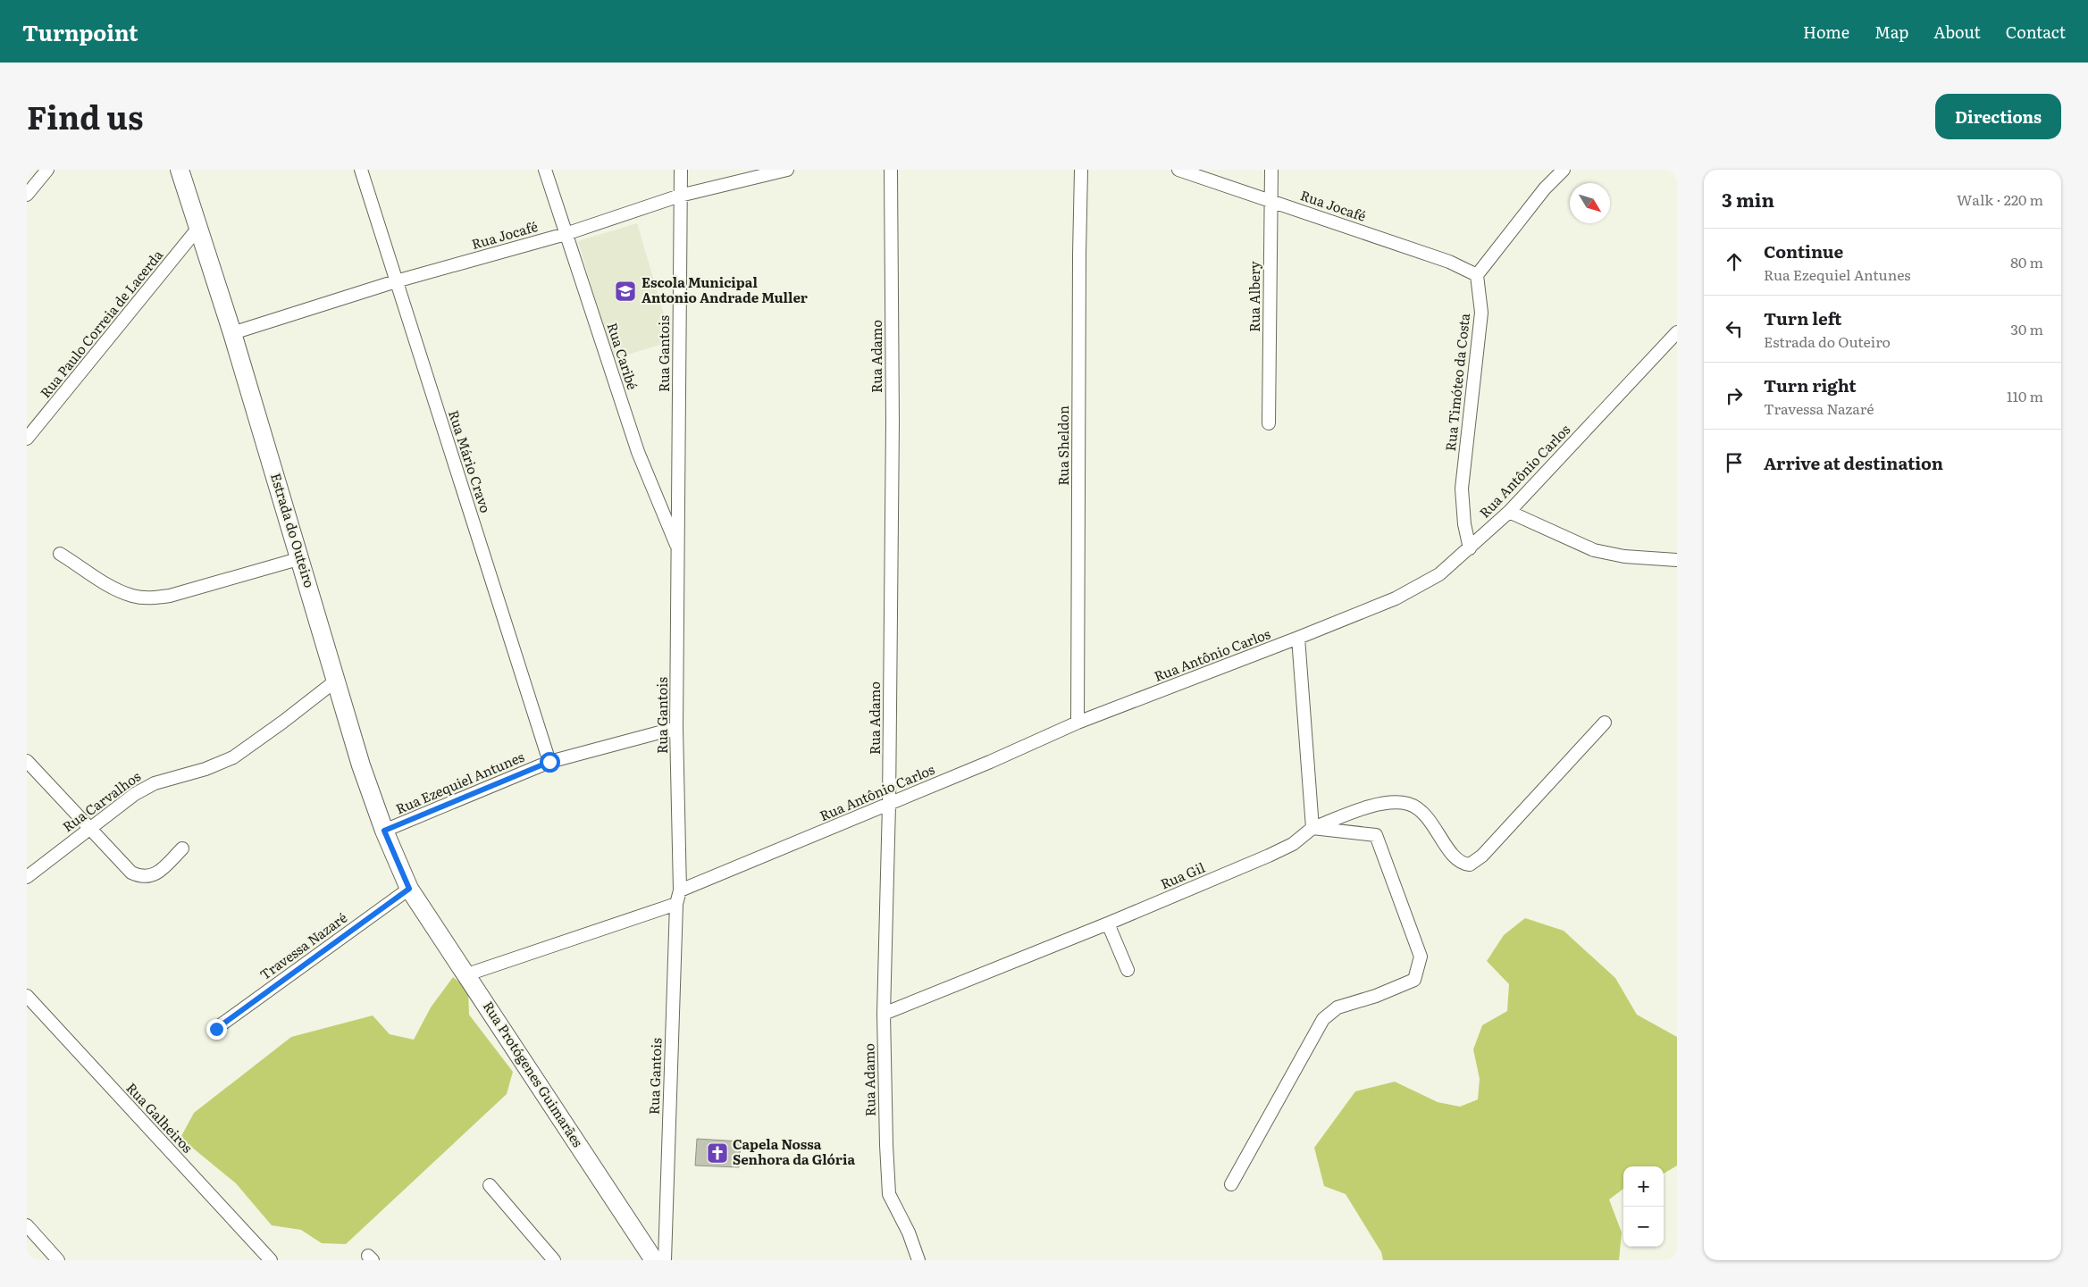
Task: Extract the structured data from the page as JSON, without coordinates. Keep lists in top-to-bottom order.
{
  "streets": {
    "street": [
      "Rua Jocafé",
      "Rua Albery",
      "Rua Paulo Correia de Lacerda",
      "Rua Gantois",
      "Rua Caribé",
      "Rua Adamo",
      "Rua Timóteo da Costa",
      "Rua Sheldon",
      "Rua Mário Cravo",
      "Rua Antônio Carlos",
      "Estrada do Outeiro",
      "Rua Ezequiel Antunes",
      "Rua Carvalhos",
      "Rua Gil",
      "Travessa Nazaré",
      "Rua Protógenes Guimarães",
      "Rua Galheiros"
    ]
  },
  "crossings": [
    ["Rua Jocafé", "Rua Albery"],
    ["Rua Jocafé", "Rua Gantois"],
    ["Rua Jocafé", "Rua Caribé"],
    ["Rua Jocafé", "Rua Timóteo da Costa"],
    ["Rua Jocafé", "Rua Mário Cravo"],
    ["Rua Jocafé", "Estrada do Outeiro"],
    ["Rua Paulo Correia de Lacerda", "Estrada do Outeiro"],
    ["Rua Gantois", "Rua Caribé"],
    ["Rua Gantois", "Rua Antônio Carlos"],
    ["Rua Gantois", "Rua Ezequiel Antunes"],
    ["Rua Adamo", "Rua Antônio Carlos"],
    ["Rua Adamo", "Rua Gil"],
    ["Rua Timóteo da Costa", "Rua Antônio Carlos"],
    ["Rua Sheldon", "Rua Antônio Carlos"],
    ["Rua Mário Cravo", "Rua Ezequiel Antunes"],
    ["Estrada do Outeiro", "Rua Ezequiel Antunes"],
    ["Estrada do Outeiro", "Rua Carvalhos"],
    ["Estrada do Outeiro", "Travessa Nazaré"],
    ["Estrada do Outeiro", "Rua Protógenes Guimarães"],
    ["Travessa Nazaré", "Rua Protógenes Guimarães"]
  ],
  "places": {
    "school or university": ["Escola Municipal Antonio Andrade Muller"],
    "church": ["Capela Nossa Senhora da Glória"]
  },
  "north": "bottom right",
  "page": {
    "header": "Turnpoint",
    "nav": [
      "Home",
      "Map",
      "About",
      "Contact"
    ],
    "title": "Find us",
    "buttons": "Directions",
    "heading": ["3 min", "Walk · 220 m"],
    "list": [
      ["Continue", "Rua Ezequiel Antunes", "80 m"],
      ["Turn left", "Estrada do Outeiro", "30 m"],
      ["Turn right", "Travessa Nazaré", "110 m"],
      "Arrive at destination"
    ],
    "map_buttons": ["+", "−"]
  }
}
